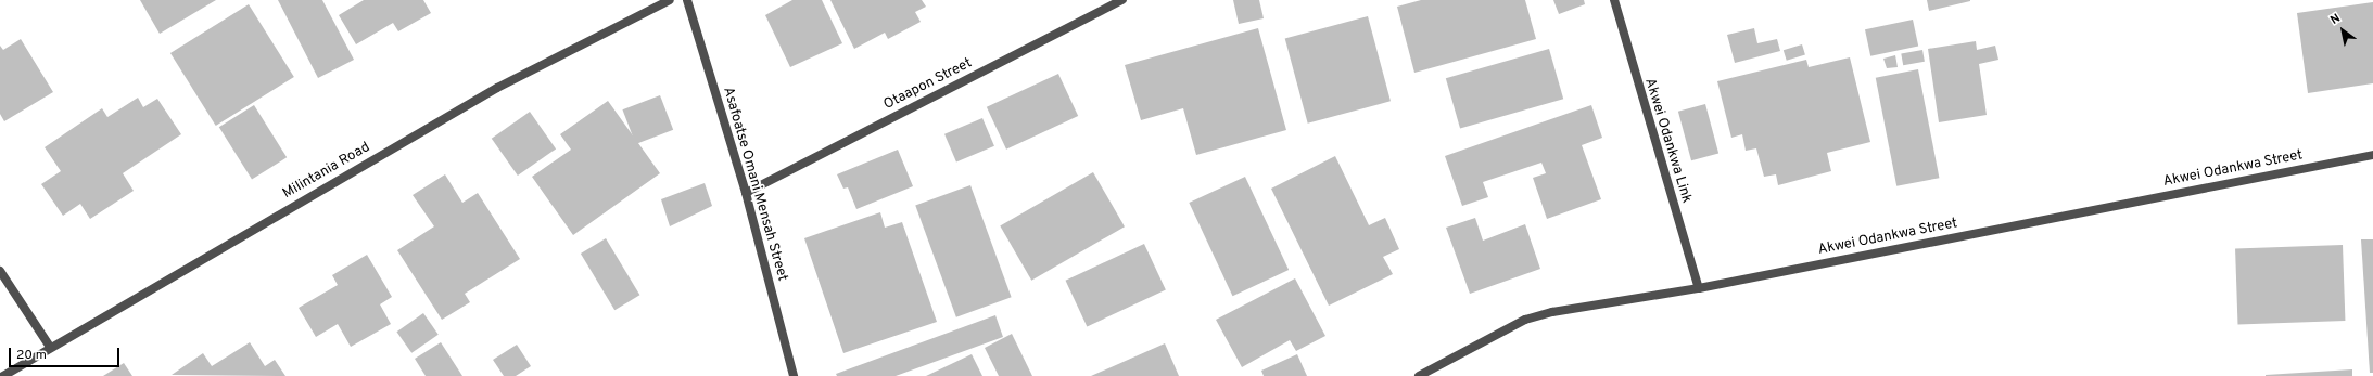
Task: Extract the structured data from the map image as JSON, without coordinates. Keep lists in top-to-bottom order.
{
  "streets": {
    "street": [
      "Otaapon Street",
      "Akwei Odankwa Link",
      "Akwei Odankwa Street",
      "Milintania Road",
      "Asafoatse Omani Mensah Street"
    ]
  },
  "crossings": [
    ["Otaapon Street", "Asafoatse Omani Mensah Street"],
    ["Akwei Odankwa Link", "Akwei Odankwa Street"]
  ],
  "scale_bar": "20 m",
  "north": "top left"
}
